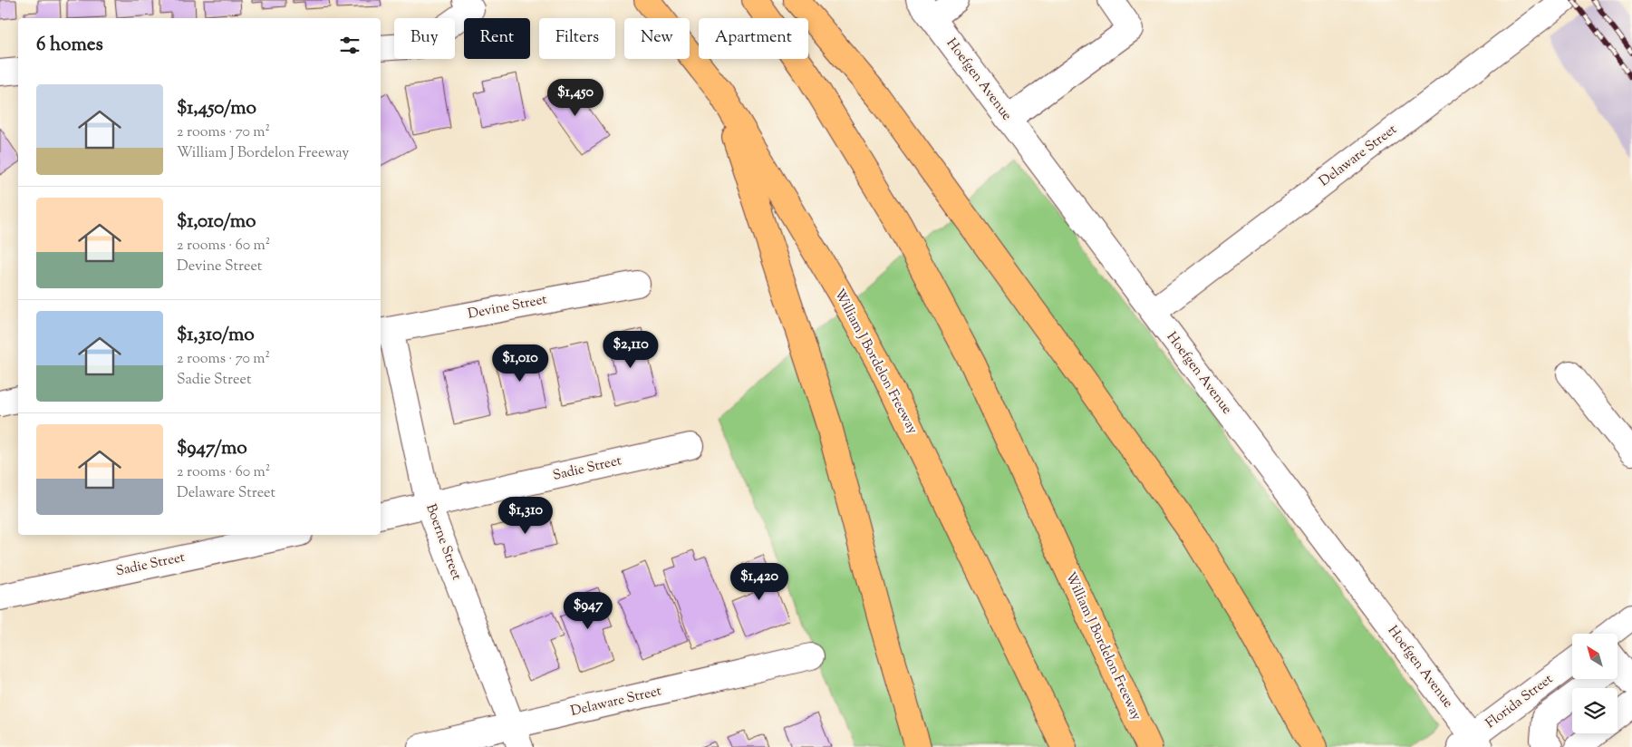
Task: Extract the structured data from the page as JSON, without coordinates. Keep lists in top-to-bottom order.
{
  "streets": {
    "highway": ["William J Bordelon Freeway"],
    "street": [
      "Hoefgen Avenue",
      "Delaware Street",
      "Devine Street",
      "Sadie Street",
      "Boerne Street",
      "Florida Street"
    ]
  },
  "crossings": [
    ["Hoefgen Avenue", "Delaware Street"],
    ["Hoefgen Avenue", "Florida Street"],
    ["Delaware Street", "Boerne Street"],
    ["Devine Street", "Boerne Street"],
    ["Sadie Street", "Boerne Street"]
  ],
  "north": "top left",
  "page": {
    "chip": [
      "Buy",
      "Rent",
      "Filters",
      "New",
      "Apartment"
    ],
    "heading": "6 homes",
    "list": [
      {
        "name": "$1,450/mo",
        "note": "2 rooms · 70 m² · William J Bordelon Freeway"
      },
      {
        "name": "$1,010/mo",
        "note": "2 rooms · 60 m² · Devine Street"
      },
      {
        "name": "$1,310/mo",
        "note": "2 rooms · 70 m² · Sadie Street"
      },
      {
        "name": "$947/mo",
        "note": "2 rooms · 60 m² · Delaware Street"
      }
    ],
    "price": [
      "$1,450",
      "$2,110",
      "$1,010",
      "$1,310",
      "$1,420",
      "$947"
    ]
  }
}
